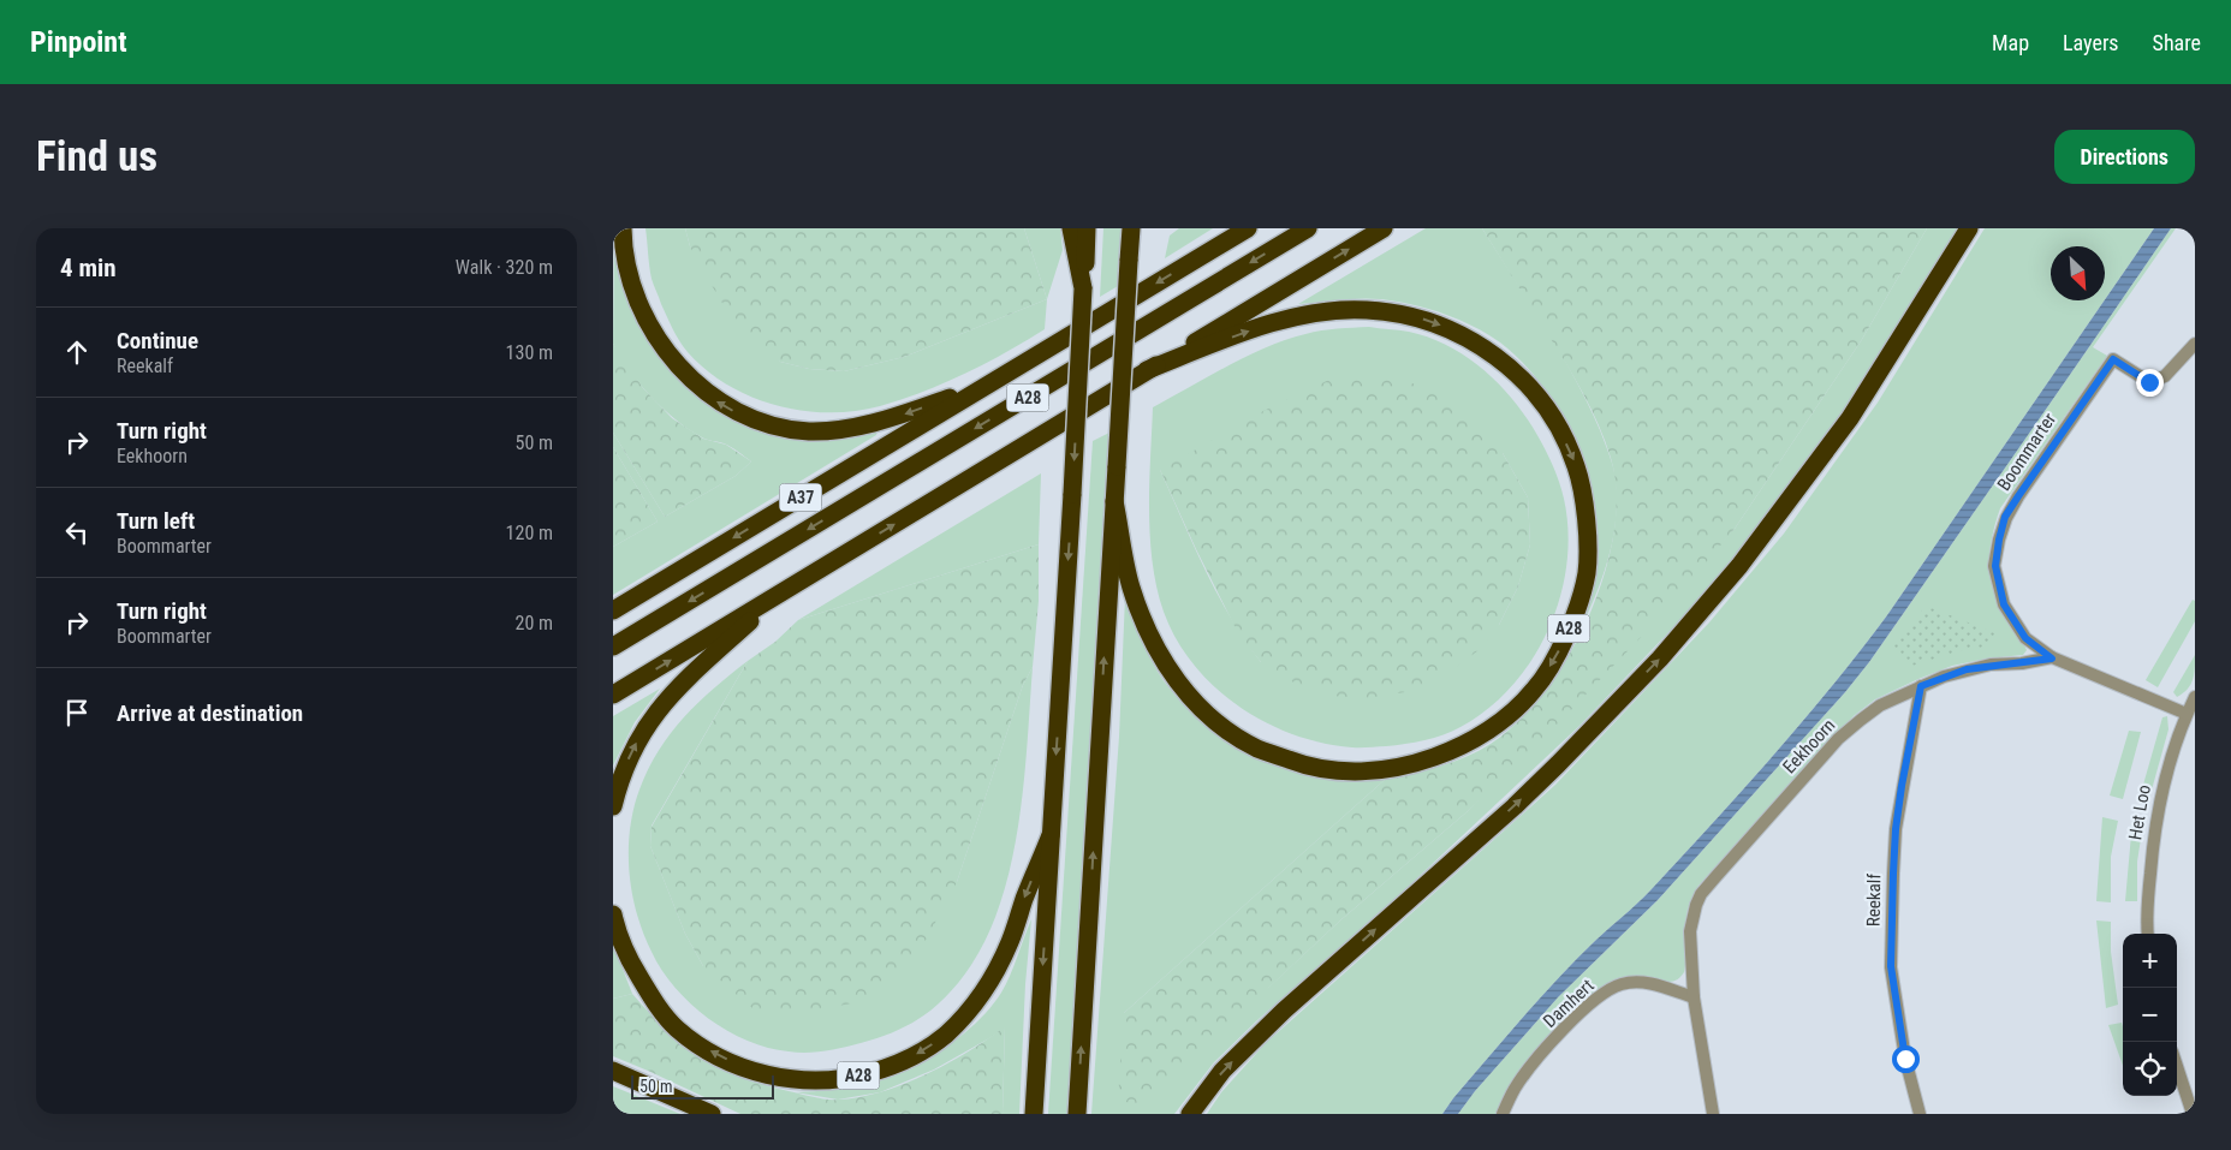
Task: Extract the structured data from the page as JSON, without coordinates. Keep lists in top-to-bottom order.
{
  "streets": {
    "highway": ["A28", "A37"],
    "street": [
      "Boommarter",
      "Eekhoorn",
      "Het Loo",
      "Reekalf",
      "Damhert"
    ]
  },
  "crossings": [
    ["A28", "A37"],
    ["Boommarter", "Eekhoorn"],
    ["Eekhoorn", "Het Loo"],
    ["Eekhoorn", "Reekalf"],
    ["Eekhoorn", "Damhert"]
  ],
  "scale_bar": "50 m",
  "north": "bottom right",
  "page": {
    "header": "Pinpoint",
    "nav": ["Map", "Layers", "Share"],
    "buttons": "Directions",
    "title": "Find us",
    "heading": ["4 min", "Walk · 320 m"],
    "list": [
      ["Continue", "Reekalf", "130 m"],
      ["Turn right", "Eekhoorn", "50 m"],
      ["Turn left", "Boommarter", "120 m"],
      ["Turn right", "Boommarter", "20 m"],
      "Arrive at destination"
    ],
    "map_buttons": ["+", "−"],
    "scale": "50 m"
  }
}
